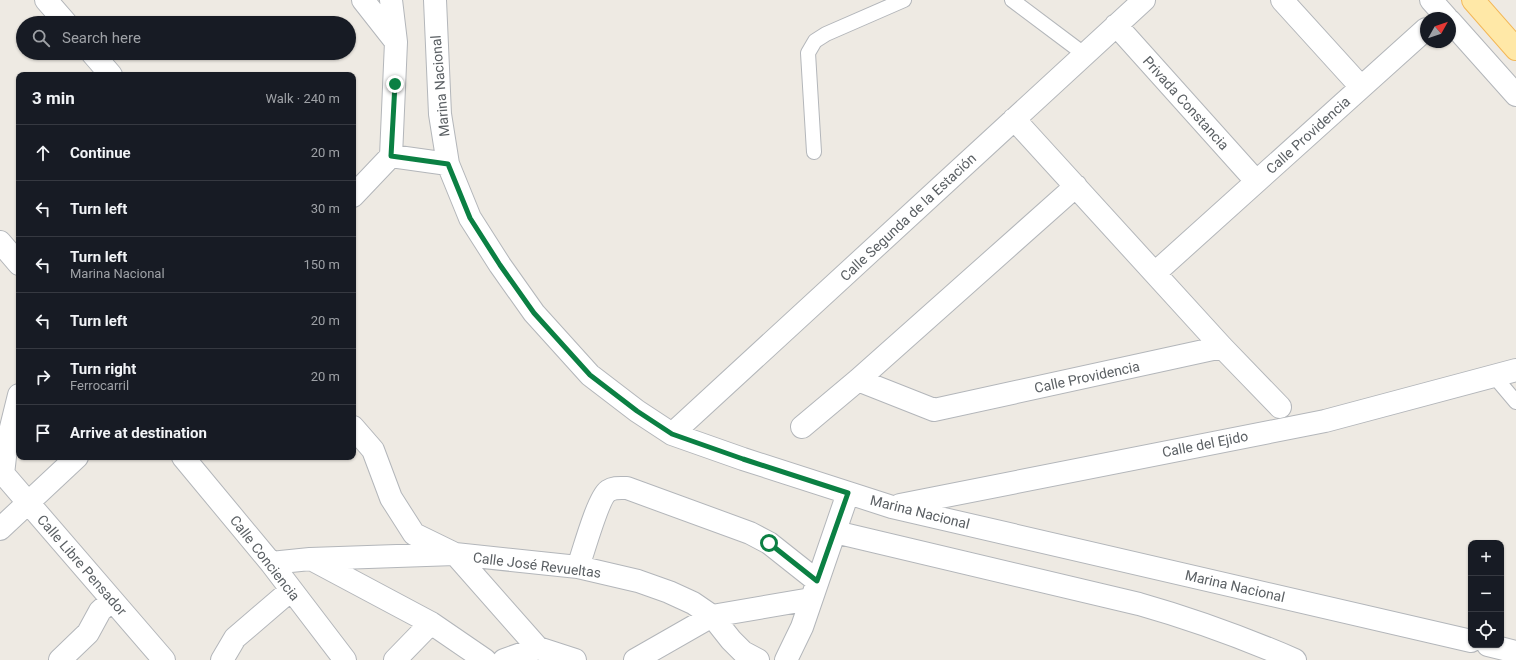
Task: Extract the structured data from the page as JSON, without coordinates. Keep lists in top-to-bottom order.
{
  "streets": {
    "street": [
      "Marina Nacional",
      "Privada Constancia",
      "Calle Providencia",
      "Calle Segunda de la Estación",
      "Calle del Ejido",
      "Calle Conciencia",
      "Calle Libre Pensador",
      "Calle José Revueltas"
    ]
  },
  "crossings": [
    ["Marina Nacional", "Calle Segunda de la Estación"],
    ["Marina Nacional", "Calle del Ejido"],
    ["Privada Constancia", "Calle Providencia"],
    ["Privada Constancia", "Calle Segunda de la Estación"]
  ],
  "north": "top right",
  "page": {
    "search": "Search here",
    "heading": ["3 min", "Walk · 240 m"],
    "list": [
      ["Continue", "20 m"],
      ["Turn left", "30 m"],
      ["Turn left", "Marina Nacional", "150 m"],
      ["Turn left", "20 m"],
      ["Turn right", "Ferrocarril", "20 m"],
      "Arrive at destination"
    ],
    "map_buttons": ["+", "−"]
  }
}
